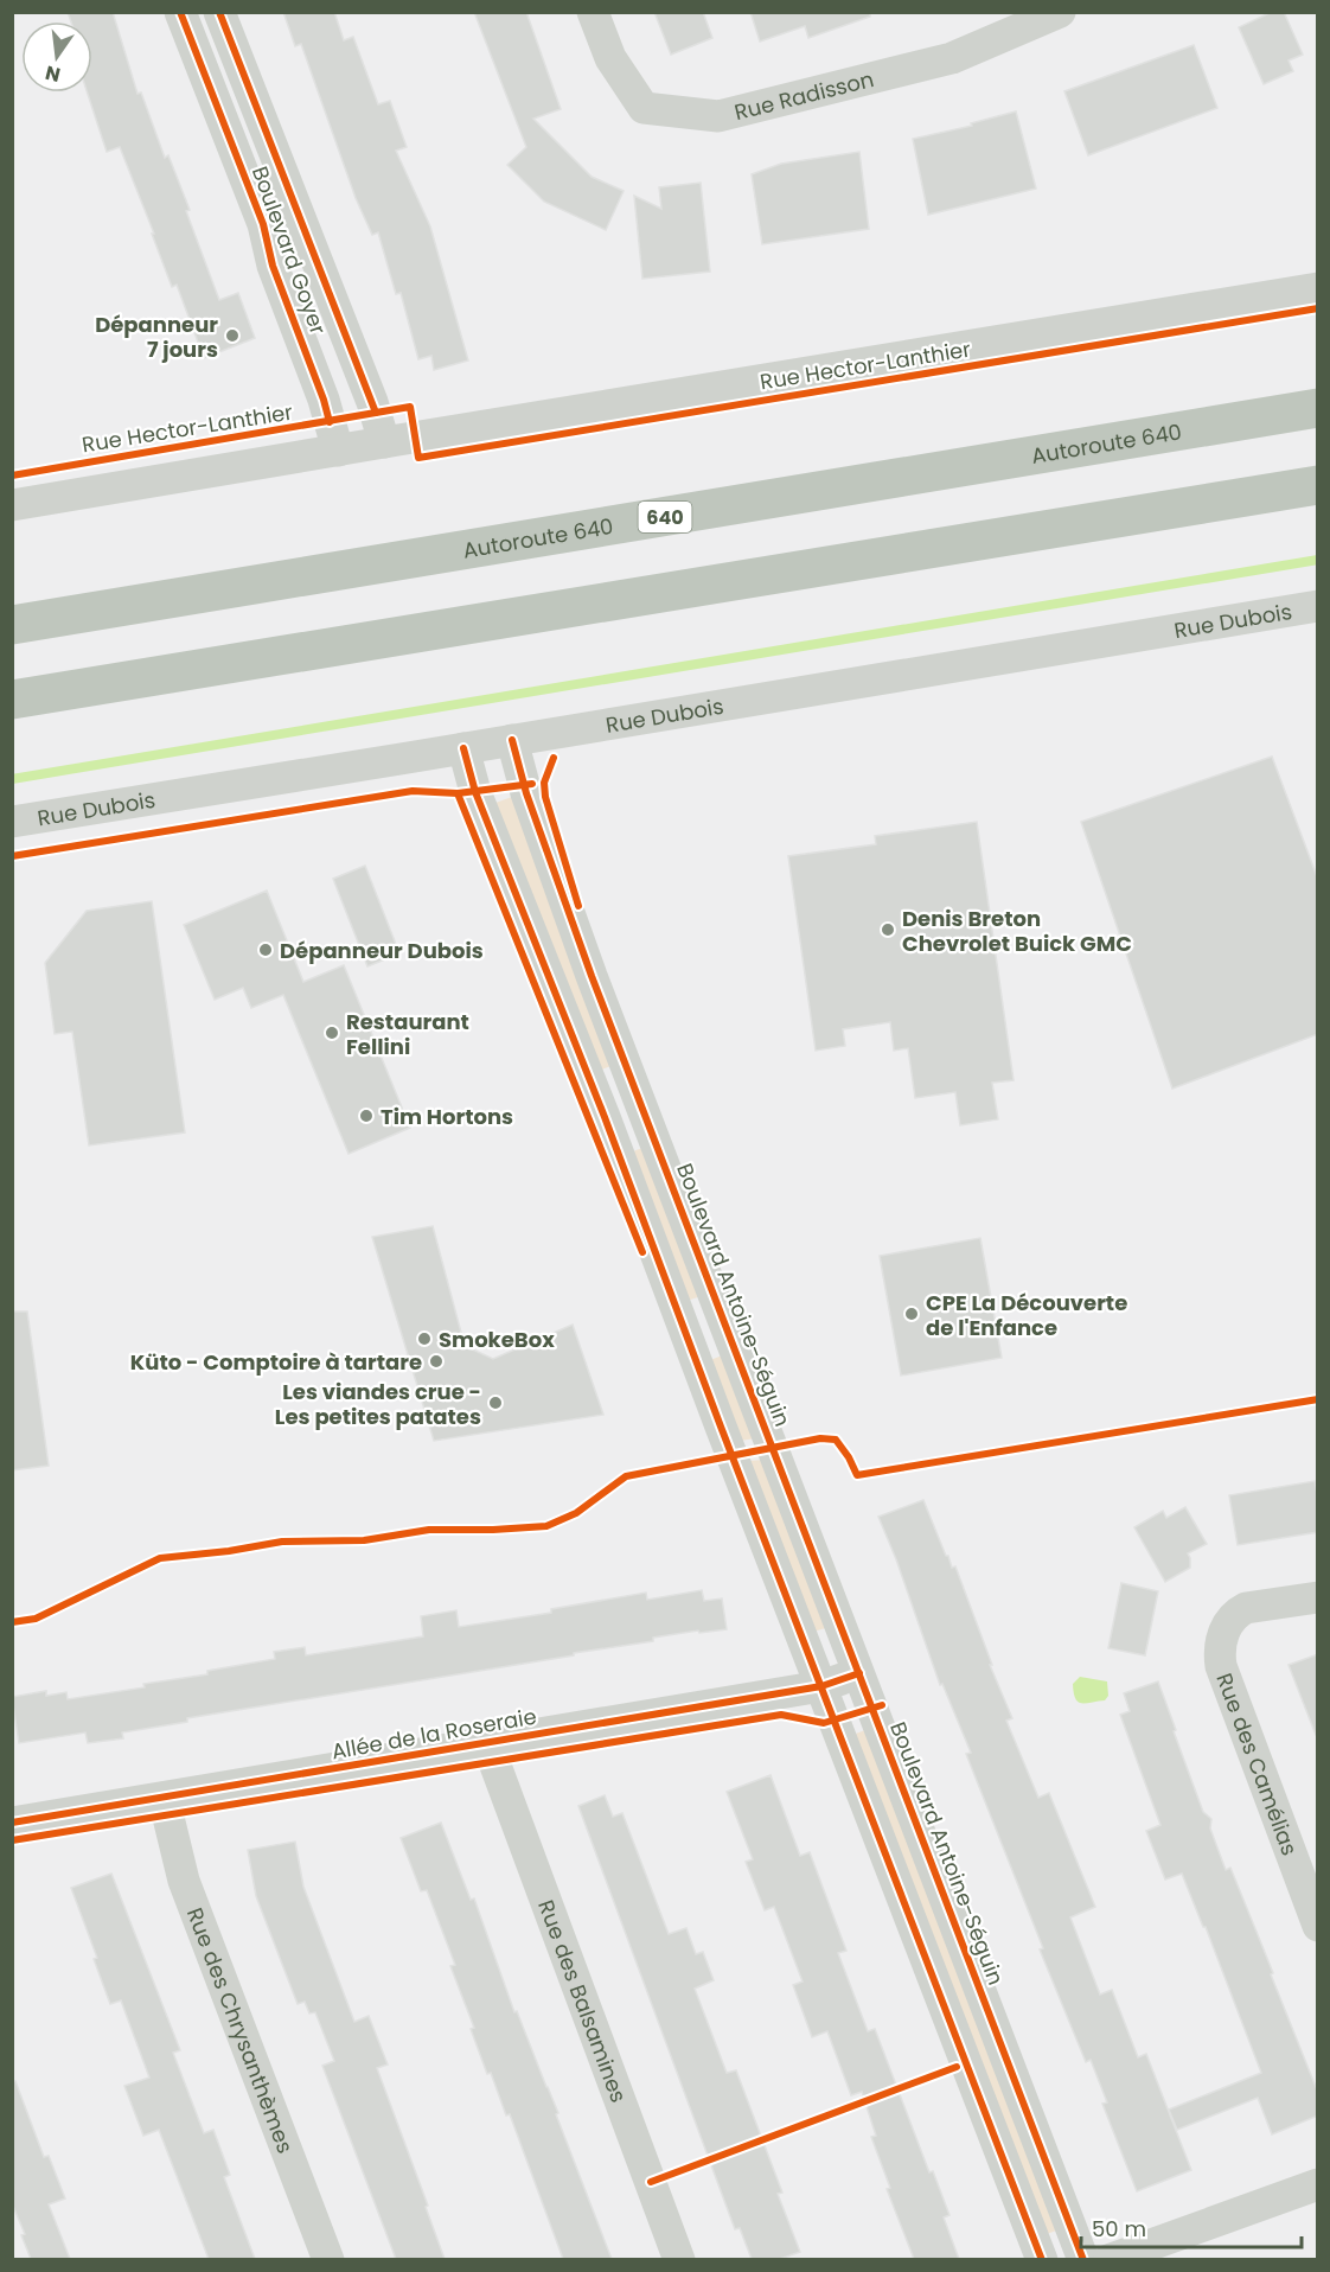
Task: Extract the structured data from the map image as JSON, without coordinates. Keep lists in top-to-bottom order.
{
  "streets": {
    "highway": ["Autoroute 640", "640"],
    "street": [
      "Rue Radisson",
      "Boulevard Goyer",
      "Rue Hector-Lanthier",
      "Rue Dubois",
      "Boulevard Antoine-Séguin",
      "Allée de la Roseraie",
      "Rue des Camélias",
      "Rue des Balsamines",
      "Rue des Chrysanthèmes"
    ]
  },
  "crossings": [
    ["Boulevard Goyer", "Rue Hector-Lanthier"],
    ["Rue Dubois", "Boulevard Antoine-Séguin"],
    ["Boulevard Antoine-Séguin", "Allée de la Roseraie"],
    ["Allée de la Roseraie", "Rue des Balsamines"],
    ["Allée de la Roseraie", "Rue des Chrysanthèmes"]
  ],
  "places": [
    "Dépanneur 7 jours",
    "Denis Breton Chevrolet Buick GMC",
    "Dépanneur Dubois",
    "Restaurant Fellini",
    "Tim Hortons",
    "CPE La Découverte de l'Enfance",
    "SmokeBox",
    "Küto - Comptoire à tartare",
    "Les viandes crue - Les petites patates"
  ],
  "scale_bar": "50 m",
  "north": "bottom"
}
